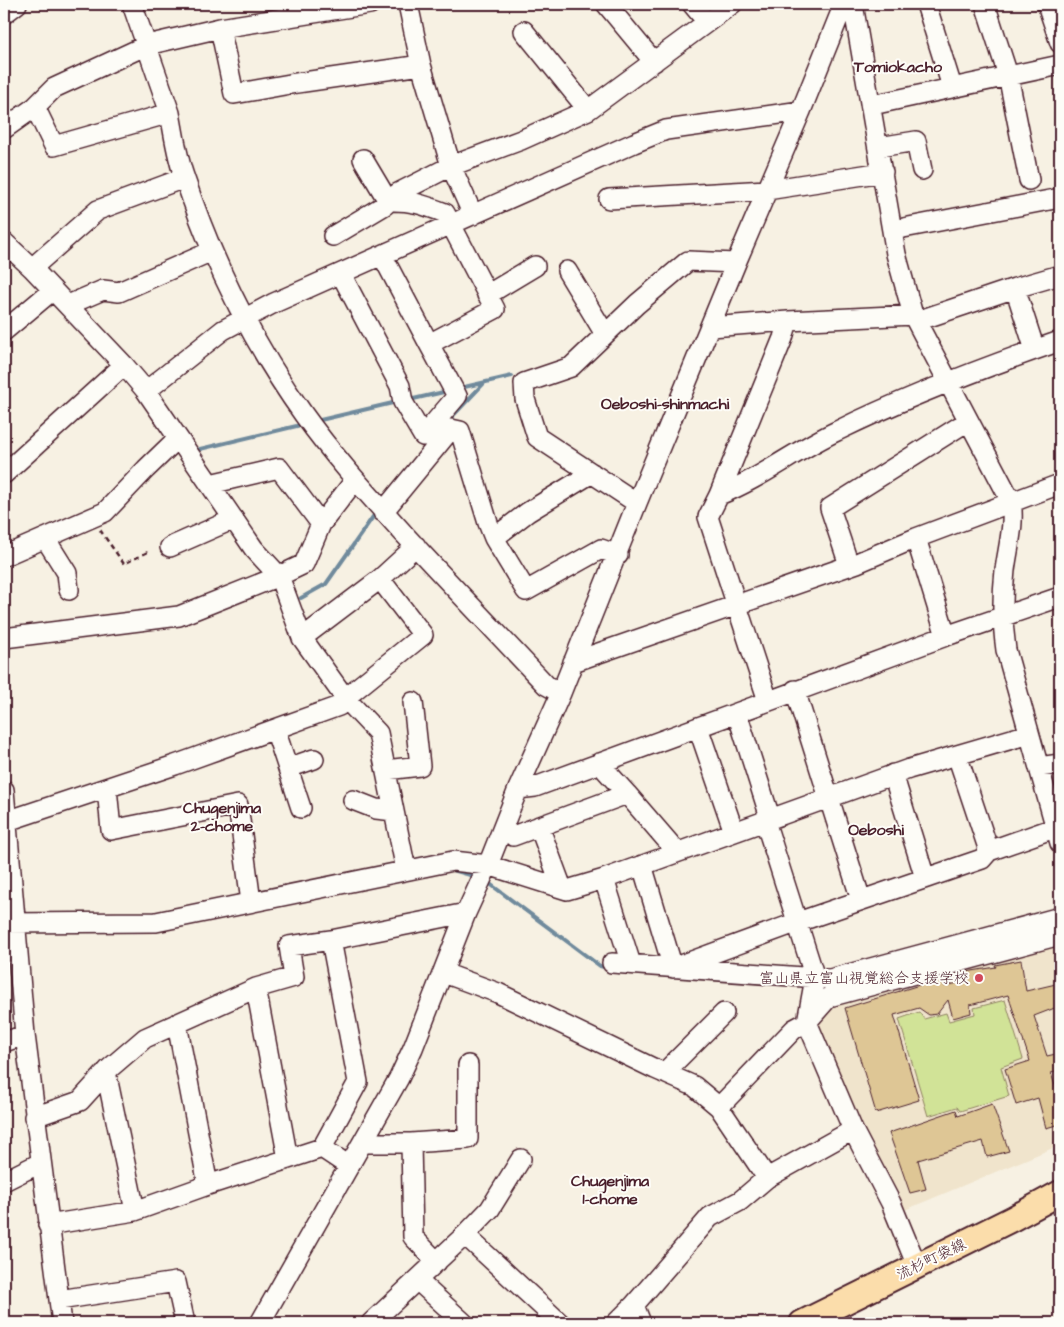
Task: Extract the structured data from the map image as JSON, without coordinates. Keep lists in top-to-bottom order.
{
  "streets": {
    "main road": ["流杉町袋線"]
  },
  "districts": [
    "Tomiokacho",
    "Oeboshi-shinmachi",
    "Chugenjima 2-chome",
    "Oeboshi",
    "Chugenjima 1-chome"
  ],
  "places": ["富山県立富山視覚総合支援学校"]
}
